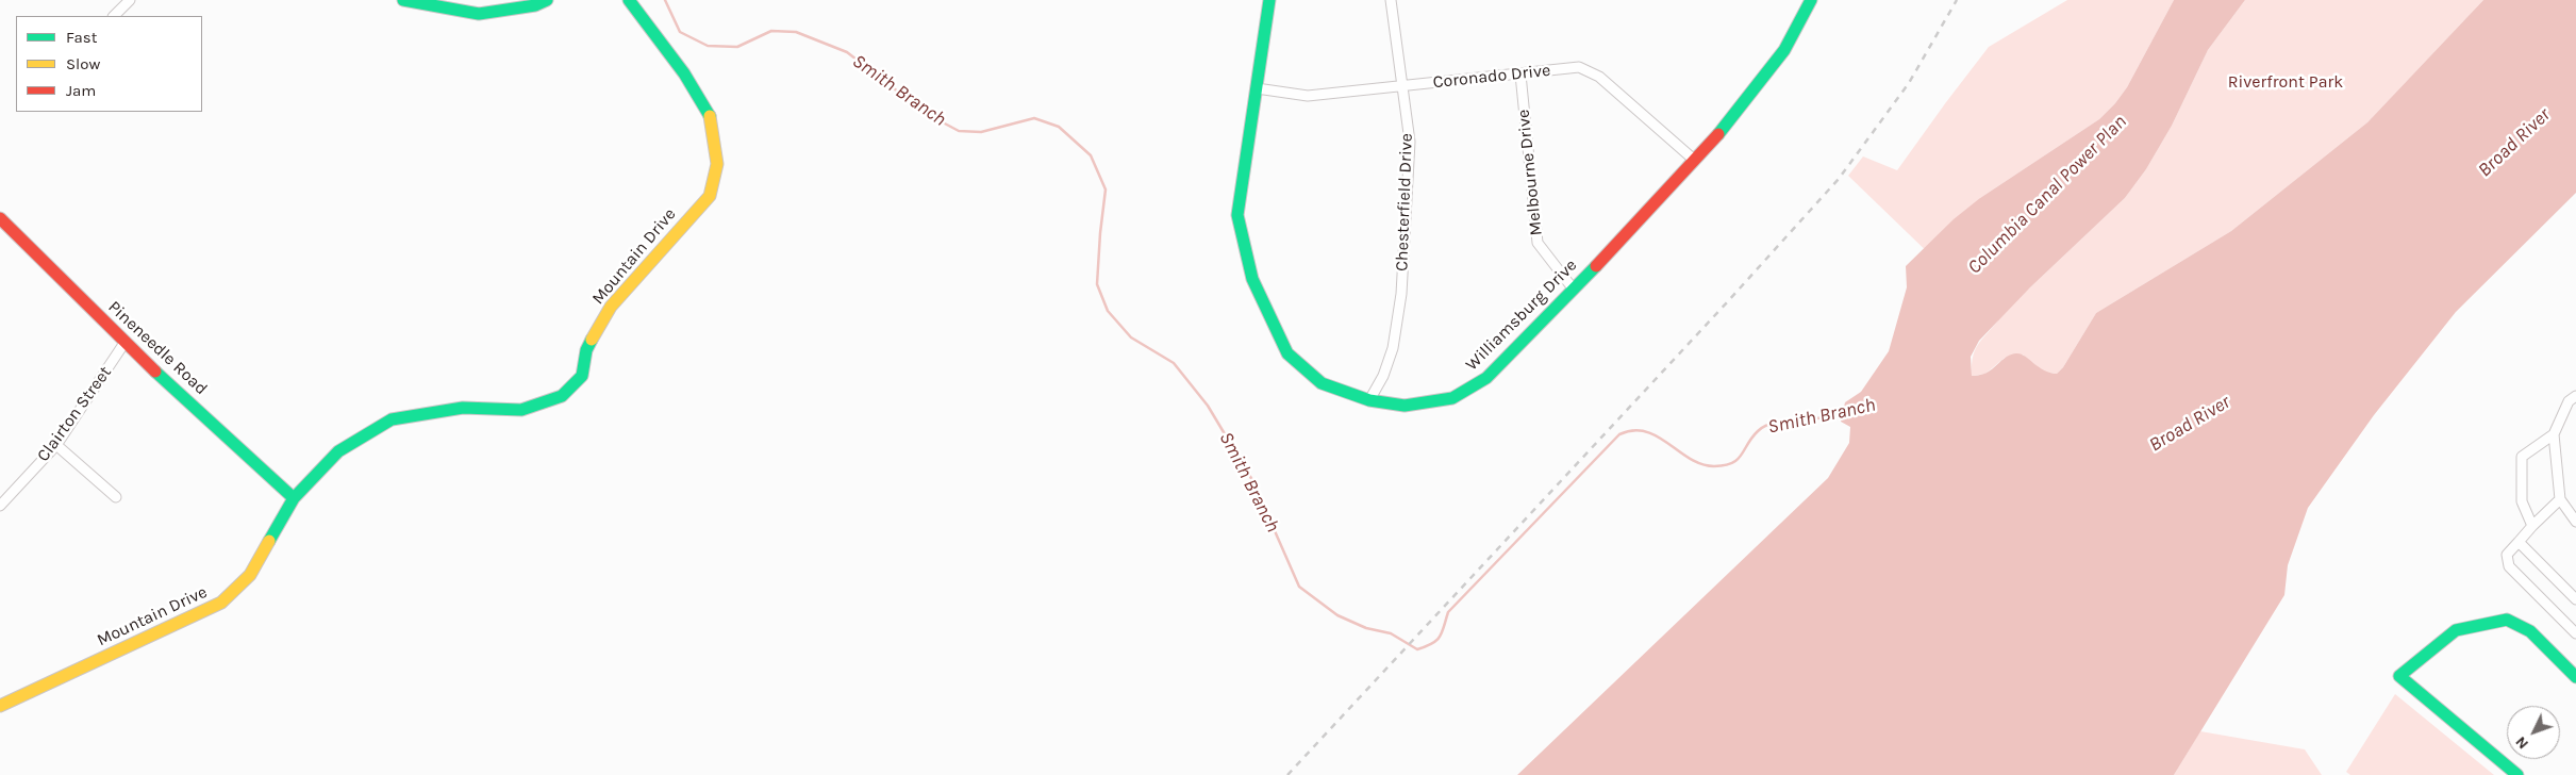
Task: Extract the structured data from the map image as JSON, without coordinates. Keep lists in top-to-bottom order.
{
  "streets": {
    "street": [
      "Coronado Drive",
      "Melbourne Drive",
      "Chesterfield Drive",
      "Mountain Drive",
      "Williamsburg Drive",
      "Pineneedle Road",
      "Clairton Street"
    ]
  },
  "crossings": [
    ["Coronado Drive", "Melbourne Drive"],
    ["Coronado Drive", "Chesterfield Drive"],
    ["Coronado Drive", "Williamsburg Drive"],
    ["Melbourne Drive", "Williamsburg Drive"],
    ["Chesterfield Drive", "Williamsburg Drive"],
    ["Mountain Drive", "Pineneedle Road"],
    ["Pineneedle Road", "Clairton Street"]
  ],
  "water": ["Smith Branch", "Broad River", "Columbia Canal Power Plan"],
  "parks": ["Riverfront Park"],
  "legend": ["Fast", "Slow", "Jam"],
  "north": "bottom left"
}
